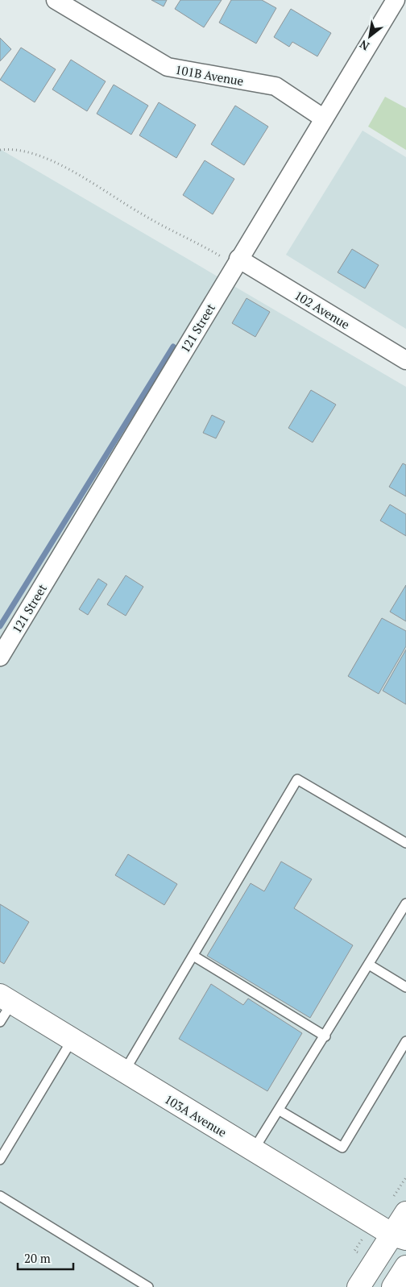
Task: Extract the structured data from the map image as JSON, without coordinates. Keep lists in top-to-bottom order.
{
  "streets": {
    "street": [
      "101B Avenue",
      "102 Avenue",
      "121 Street",
      "103A Avenue"
    ]
  },
  "crossings": [
    ["101B Avenue", "121 Street"],
    ["102 Avenue", "121 Street"]
  ],
  "scale_bar": "20 m",
  "north": "bottom left"
}
